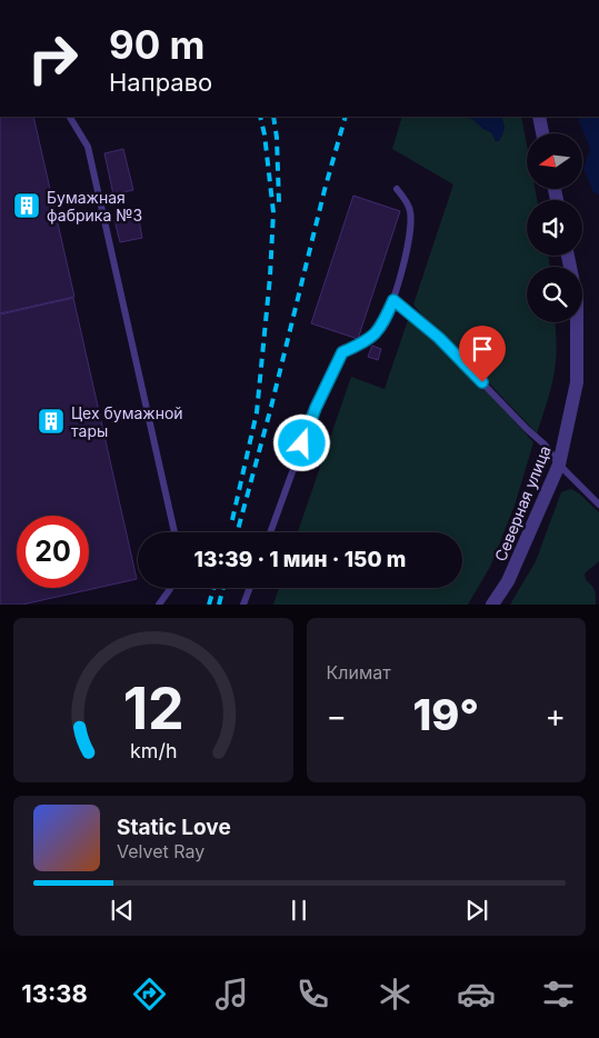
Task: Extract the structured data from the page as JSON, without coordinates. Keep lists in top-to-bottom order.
{
  "streets": {
    "street": ["Северная улица"]
  },
  "places": {
    "building": ["Бумажная фабрика №3", "Цех бумажной тары"]
  },
  "north": "left",
  "page": {
    "turn": ["90 m", "Направо"],
    "limit": "20",
    "trip": "13:39 · 1 мин · 150 m",
    "tile": "Климат",
    "heat": ["−", "19°", "+"],
    "song": ["Static Love", "Velvet Ray"],
    "tabs": "13:38",
    "gauge": ["12", "km/h"]
  }
}
